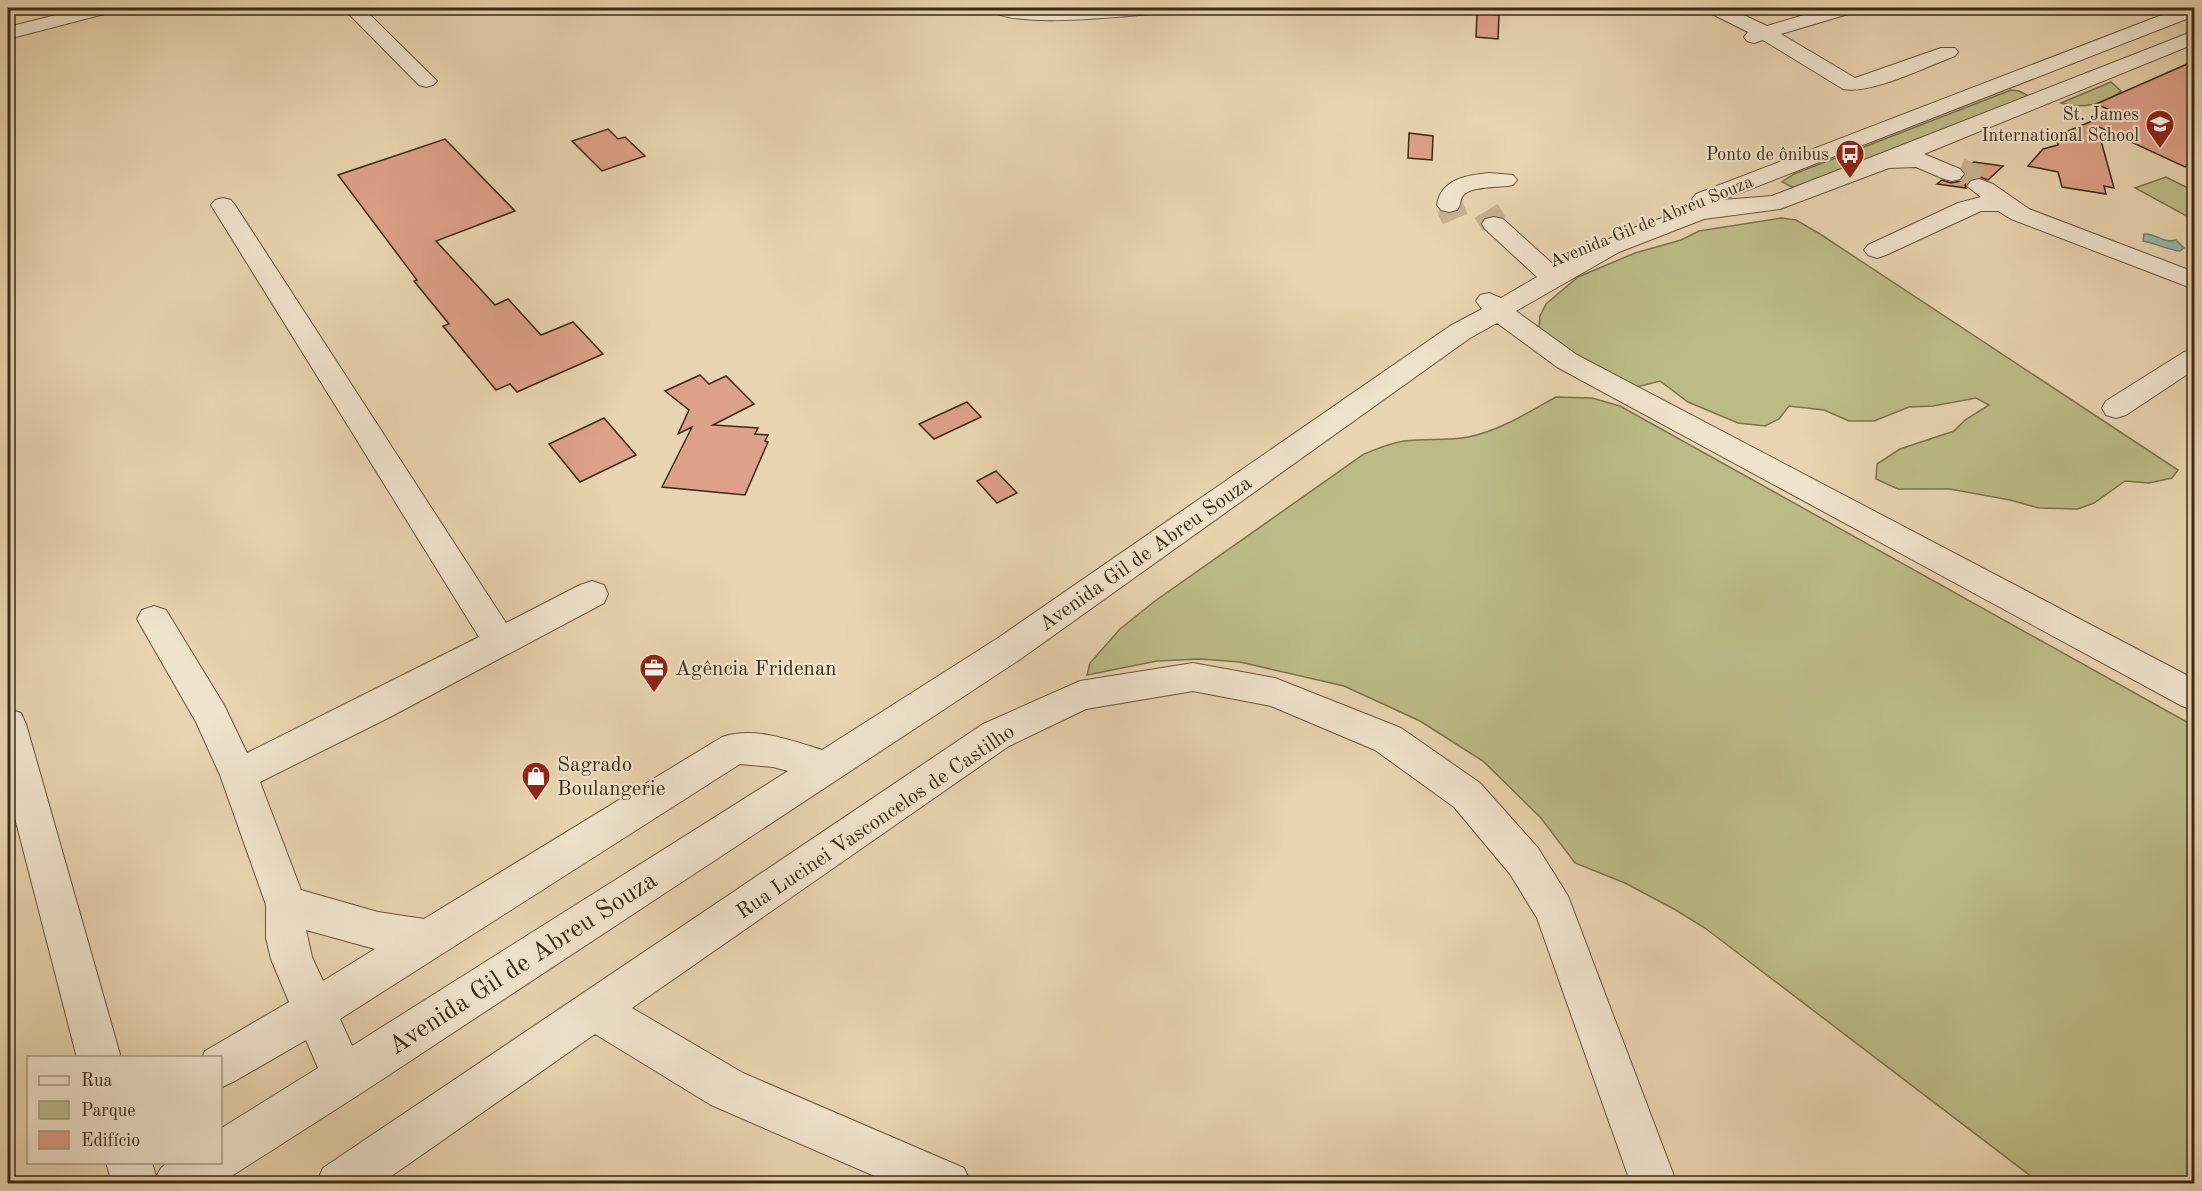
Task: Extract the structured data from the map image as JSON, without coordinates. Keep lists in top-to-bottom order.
{
  "streets": {
    "street": ["Avenida Gil de Abreu Souza", "Rua Lucinei Vasconcelos de Castilho"]
  },
  "places": {
    "school or university": ["St. James International School"],
    "bus stop": ["Ponto de ônibus"],
    "office": ["Agência Fridenan"],
    "shop": ["Sagrado Boulangerie"]
  },
  "legend": ["Rua", "Parque", "Edifício"]
}
